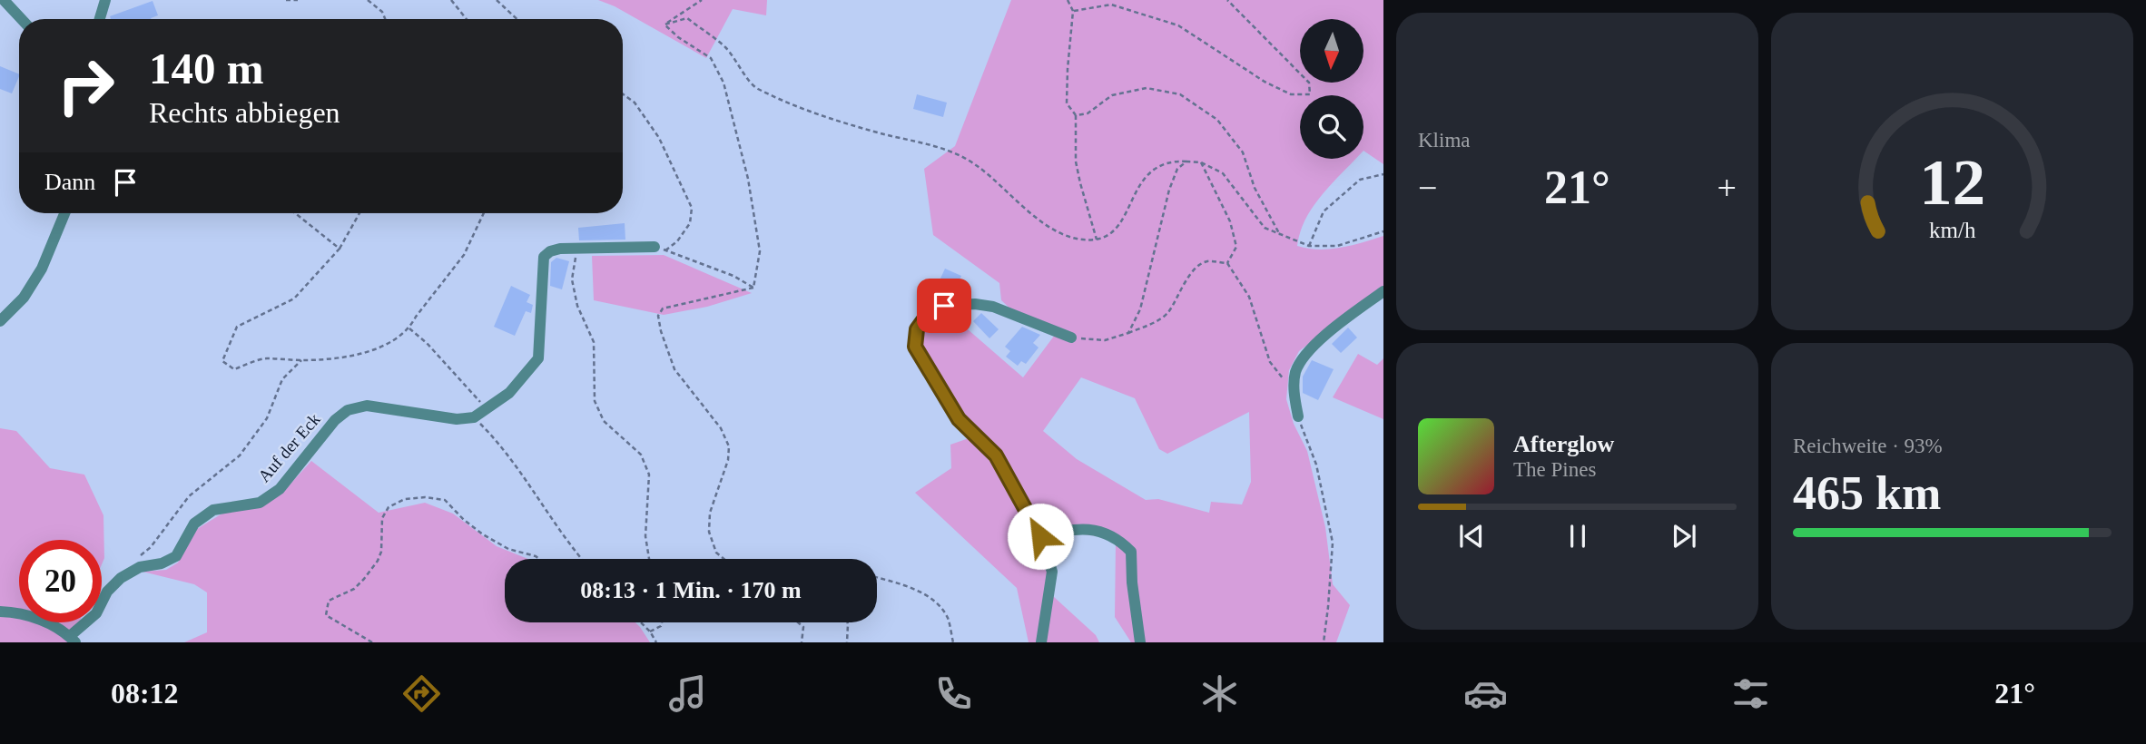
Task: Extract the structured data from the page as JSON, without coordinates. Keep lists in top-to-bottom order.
{
  "streets": {
    "street": ["Auf der Eck"]
  },
  "north": "bottom",
  "page": {
    "tile": [
      "Klima",
      ["Reichweite · 93%", "465 km"]
    ],
    "turn": ["140 m", "Rechts abbiegen"],
    "then": "Dann",
    "heat": ["−", "21°", "+"],
    "song": ["Afterglow", "The Pines"],
    "limit": "20",
    "trip": "08:13 · 1 Min. · 170 m",
    "tabs": ["08:12", "21°"],
    "gauge": ["12", "km/h"]
  }
}
